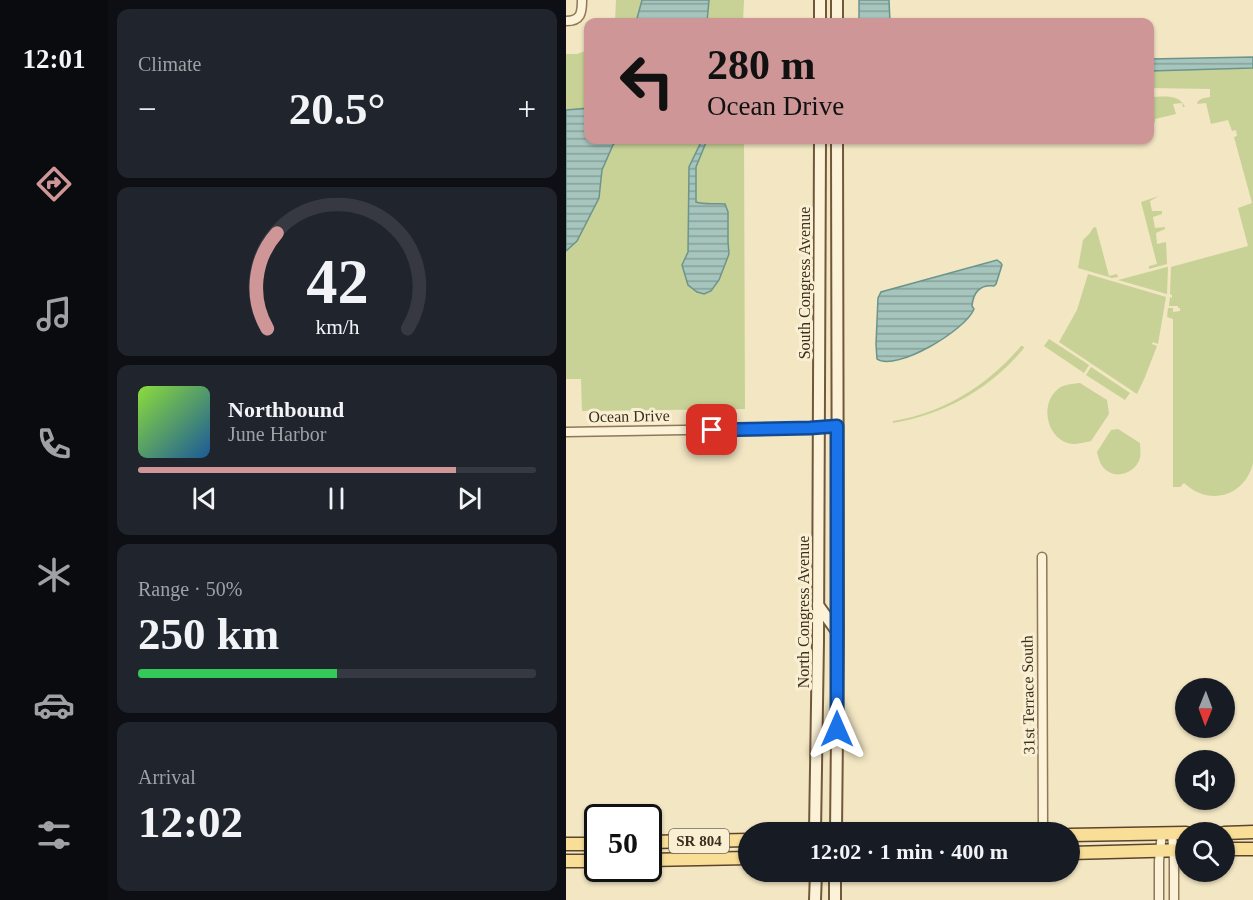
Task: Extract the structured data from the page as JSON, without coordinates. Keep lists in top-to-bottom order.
{
  "streets": {
    "main road": ["South Congress Avenue", "North Congress Avenue", "SR 804"],
    "street": ["Ocean Drive", "31st Terrace South"]
  },
  "crossings": [
    ["South Congress Avenue", "Ocean Drive"],
    ["South Congress Avenue", "North Congress Avenue"],
    ["Ocean Drive", "North Congress Avenue"]
  ],
  "north": "bottom",
  "page": {
    "tabs": "12:01",
    "tile": [
      "Climate",
      ["Range · 50%", "250 km"],
      ["Arrival", "12:02"]
    ],
    "turn": ["280 m", "Ocean Drive"],
    "heat": ["−", "20.5°", "+"],
    "song": ["Northbound", "June Harbor"],
    "limit": "50",
    "trip": "12:02 · 1 min · 400 m",
    "gauge": ["42", "km/h"]
  }
}
